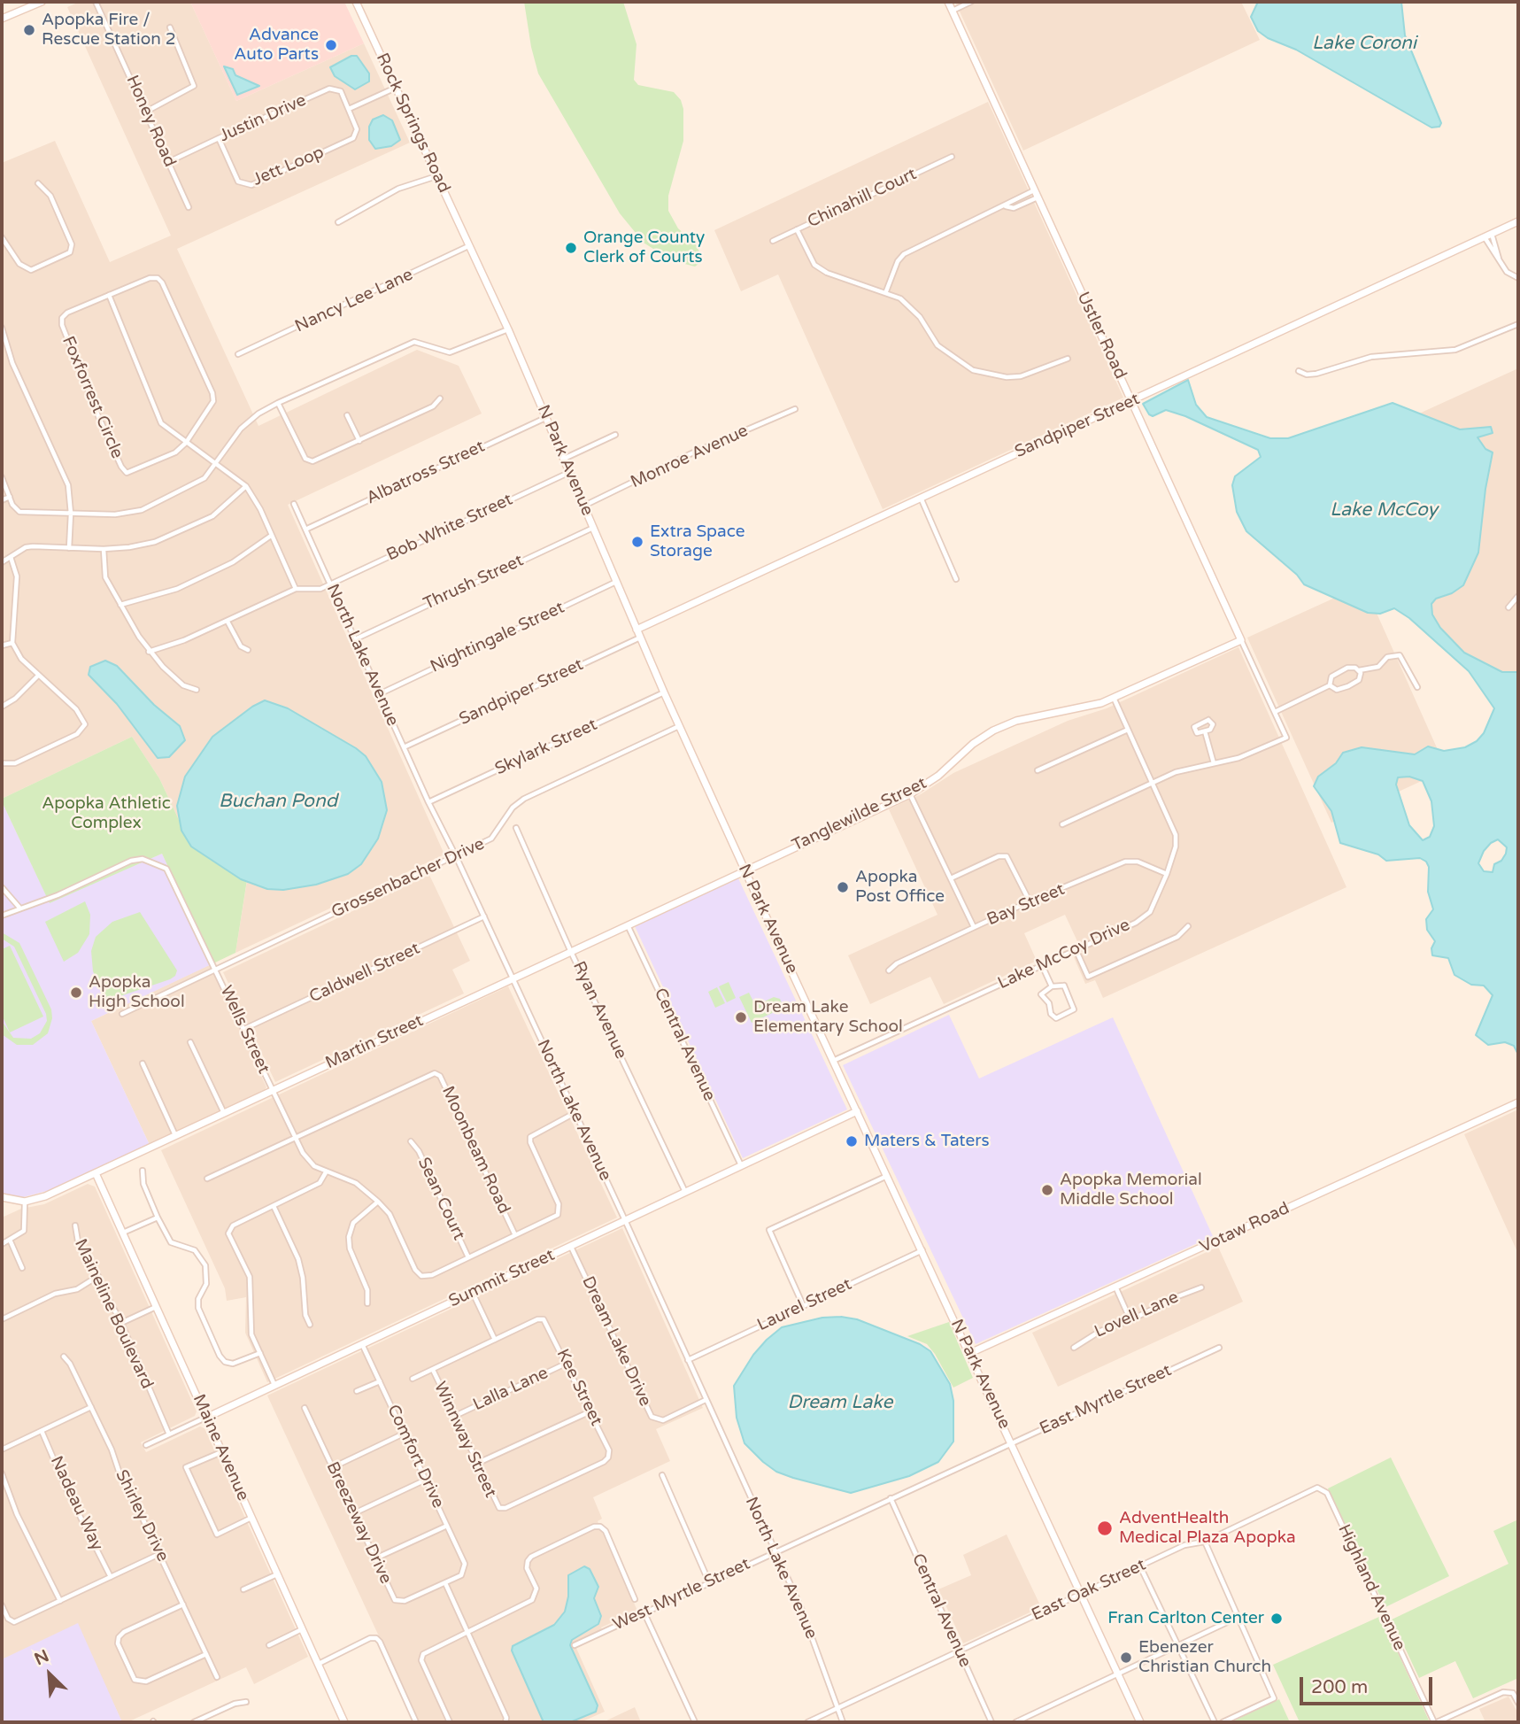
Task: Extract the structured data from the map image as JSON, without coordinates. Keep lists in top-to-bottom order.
{
  "streets": {
    "street": [
      "Justin Drive",
      "Honey Road",
      "Rock Springs Road",
      "Jett Loop",
      "Chinahill Court",
      "Nancy Lee Lane",
      "Ustler Road",
      "Foxforrest Circle",
      "Sandpiper Street",
      "Monroe Avenue",
      "N Park Avenue",
      "Albatross Street",
      "Bob White Street",
      "Thrush Street",
      "Nightingale Street",
      "North Lake Avenue",
      "Skylark Street",
      "Tanglewilde Street",
      "Grossenbacher Drive",
      "Bay Street",
      "Lake McCoy Drive",
      "Caldwell Street",
      "Ryan Avenue",
      "Wells Street",
      "Martin Street",
      "Central Avenue",
      "Moonbeam Road",
      "Sean Court",
      "Votaw Road",
      "Summit Street",
      "Laurel Street",
      "Maineline Boulevard",
      "Lovell Lane",
      "Dream Lake Drive",
      "Kee Street",
      "Lalla Lane",
      "East Myrtle Street",
      "Winnway Street",
      "Maine Avenue",
      "Comfort Drive",
      "Nadeau Way",
      "Shirley Drive",
      "Breezeway Drive",
      "Highland Avenue",
      "East Oak Street",
      "West Myrtle Street"
    ]
  },
  "crossings": [
    ["Justin Drive", "Honey Road"],
    ["Justin Drive", "Jett Loop"],
    ["Rock Springs Road", "Nancy Lee Lane"],
    ["Rock Springs Road", "N Park Avenue"],
    ["Nancy Lee Lane", "N Park Avenue"],
    ["Ustler Road", "Sandpiper Street"],
    ["Ustler Road", "Tanglewilde Street"],
    ["Sandpiper Street", "N Park Avenue"],
    ["Sandpiper Street", "North Lake Avenue"],
    ["Monroe Avenue", "N Park Avenue"],
    ["N Park Avenue", "Albatross Street"],
    ["N Park Avenue", "Bob White Street"],
    ["N Park Avenue", "Thrush Street"],
    ["N Park Avenue", "Nightingale Street"],
    ["N Park Avenue", "Skylark Street"],
    ["N Park Avenue", "Tanglewilde Street"],
    ["N Park Avenue", "Grossenbacher Drive"],
    ["N Park Avenue", "Lake McCoy Drive"],
    ["N Park Avenue", "Martin Street"],
    ["N Park Avenue", "Votaw Road"],
    ["N Park Avenue", "Summit Street"],
    ["N Park Avenue", "Laurel Street"],
    ["N Park Avenue", "East Myrtle Street"],
    ["N Park Avenue", "East Oak Street"],
    ["Albatross Street", "North Lake Avenue"],
    ["Bob White Street", "North Lake Avenue"],
    ["Thrush Street", "North Lake Avenue"],
    ["Nightingale Street", "North Lake Avenue"],
    ["North Lake Avenue", "Skylark Street"],
    ["North Lake Avenue", "Grossenbacher Drive"],
    ["North Lake Avenue", "Caldwell Street"],
    ["North Lake Avenue", "Martin Street"],
    ["North Lake Avenue", "Summit Street"],
    ["North Lake Avenue", "Laurel Street"],
    ["North Lake Avenue", "Dream Lake Drive"],
    ["North Lake Avenue", "East Oak Street"],
    ["North Lake Avenue", "West Myrtle Street"],
    ["Tanglewilde Street", "Lake McCoy Drive"],
    ["Tanglewilde Street", "Martin Street"],
    ["Grossenbacher Drive", "Wells Street"],
    ["Bay Street", "Lake McCoy Drive"],
    ["Caldwell Street", "Wells Street"],
    ["Ryan Avenue", "Martin Street"],
    ["Ryan Avenue", "Summit Street"],
    ["Wells Street", "Martin Street"],
    ["Wells Street", "Moonbeam Road"],
    ["Martin Street", "Central Avenue"],
    ["Martin Street", "Maine Avenue"],
    ["Central Avenue", "Summit Street"],
    ["Central Avenue", "East Myrtle Street"],
    ["Central Avenue", "East Oak Street"],
    ["Central Avenue", "West Myrtle Street"],
    ["Summit Street", "Maineline Boulevard"],
    ["Summit Street", "Dream Lake Drive"],
    ["Summit Street", "Maine Avenue"],
    ["Summit Street", "Comfort Drive"],
    ["Kee Street", "Lalla Lane"],
    ["Kee Street", "Winnway Street"],
    ["Lalla Lane", "Winnway Street"],
    ["East Myrtle Street", "West Myrtle Street"],
    ["Comfort Drive", "Breezeway Drive"],
    ["Highland Avenue", "East Oak Street"]
  ],
  "water": [
    "Lake Coroni",
    "Lake McCoy",
    "Buchan Pond",
    "Dream Lake"
  ],
  "parks": ["Apopka Athletic Complex"],
  "places": [
    "Apopka Fire / Rescue Station 2",
    "Advance Auto Parts",
    "Orange County Clerk of Courts",
    "Extra Space Storage",
    "Apopka Post Office",
    "Apopka High School",
    "Dream Lake Elementary School",
    "Maters & Taters",
    "Apopka Memorial Middle School",
    "AdventHealth Medical Plaza Apopka",
    "Fran Carlton Center",
    "Ebenezer Christian Church"
  ],
  "scale_bar": "200 m",
  "north": "top left"
}
